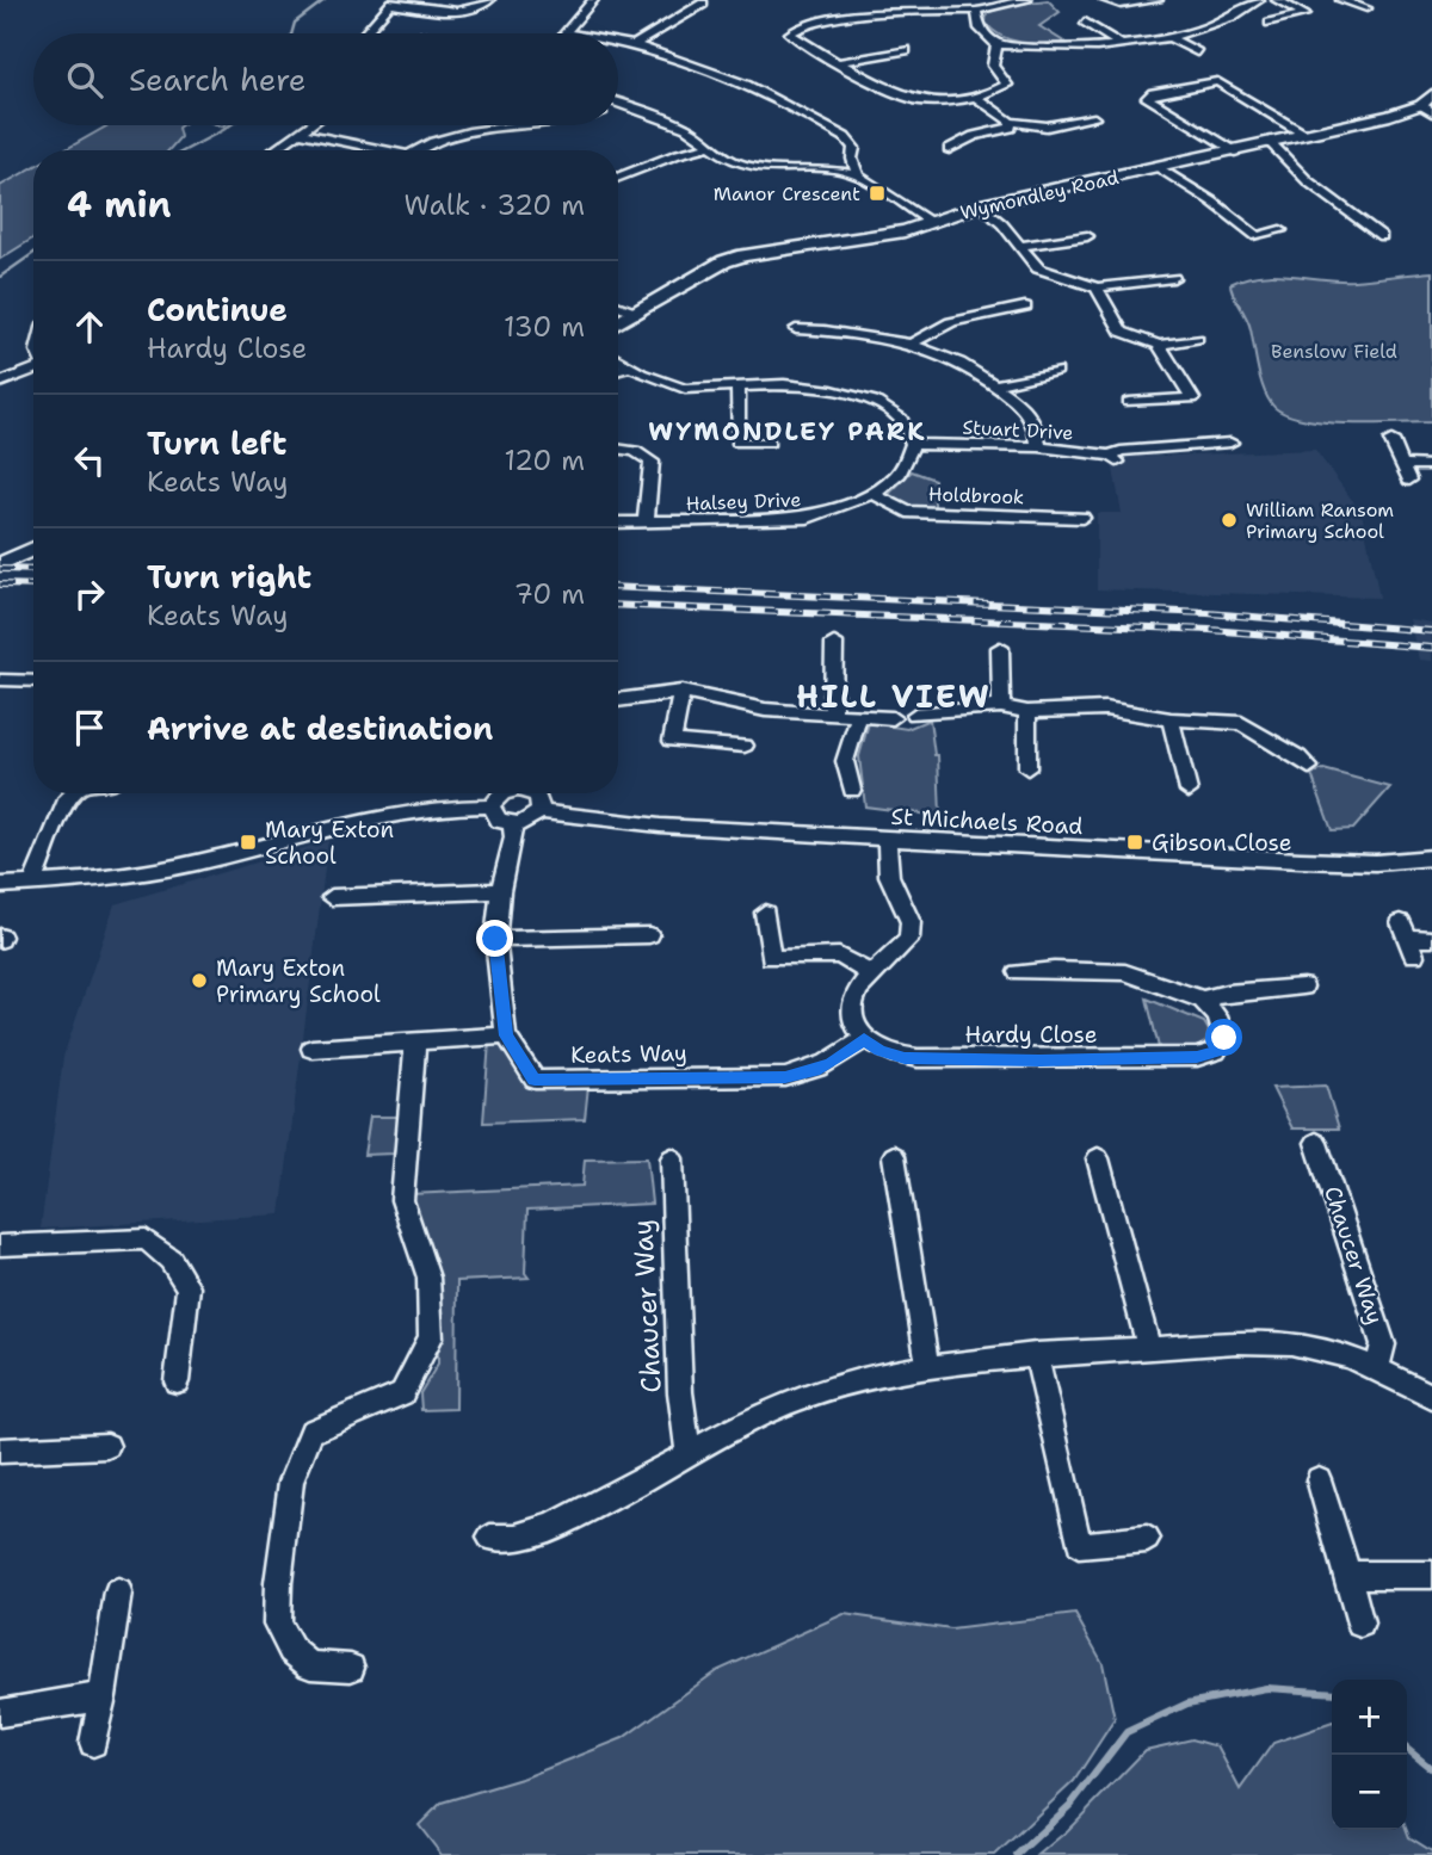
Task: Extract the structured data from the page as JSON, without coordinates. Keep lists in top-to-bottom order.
{
  "streets": {
    "street": [
      "Wymondley Road",
      "Stuart Drive",
      "Holdbrook",
      "Halsey Drive",
      "St Michaels Road",
      "Hardy Close",
      "Keats Way",
      "Chaucer Way"
    ]
  },
  "crossings": [
    ["Stuart Drive", "Halsey Drive"],
    ["Holdbrook", "Halsey Drive"],
    ["Hardy Close", "Keats Way"]
  ],
  "districts": ["WYMONDLEY PARK", "HILL VIEW"],
  "parks": ["Benslow Field"],
  "places": {
    "transit": ["Manor Crescent", "Mary Exton School", "Gibson Close"],
    "other": ["William Ransom Primary School", "Mary Exton Primary School"]
  },
  "page": {
    "search": "Search here",
    "heading": ["4 min", "Walk · 320 m"],
    "list": [
      ["Continue", "Hardy Close", "130 m"],
      ["Turn left", "Keats Way", "120 m"],
      ["Turn right", "Keats Way", "70 m"],
      "Arrive at destination"
    ],
    "map_buttons": ["+", "−"]
  }
}
